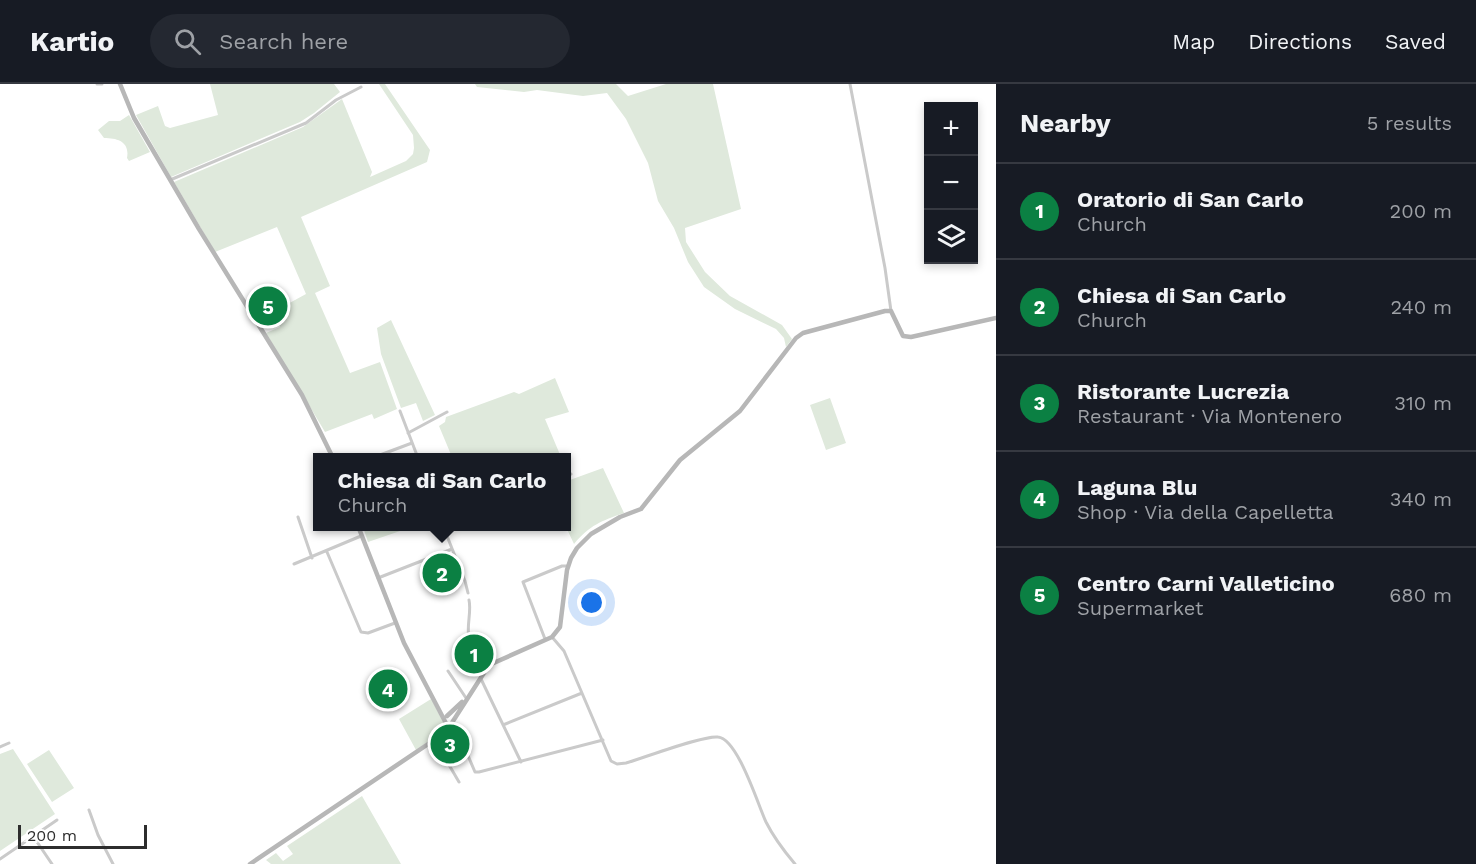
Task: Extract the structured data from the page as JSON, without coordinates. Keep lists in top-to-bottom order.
{
  "scale_bar": "200 m",
  "page": {
    "header": "Kartio",
    "search": "Search here",
    "nav": ["Map", "Directions", "Saved"],
    "heading": ["Nearby", "5 results"],
    "map_buttons": ["+", "−"],
    "list": [
      {
        "mark": "1",
        "name": "Oratorio di San Carlo",
        "note": "Church",
        "value": "200 m"
      },
      {
        "mark": "2",
        "name": "Chiesa di San Carlo",
        "note": "Church",
        "value": "240 m"
      },
      {
        "mark": "3",
        "name": "Ristorante Lucrezia",
        "note": "Restaurant · Via Montenero",
        "value": "310 m"
      },
      {
        "mark": "4",
        "name": "Laguna Blu",
        "note": "Shop · Via della Capelletta",
        "value": "340 m"
      },
      {
        "mark": "5",
        "name": "Centro Carni Valleticino",
        "note": "Supermarket",
        "value": "680 m"
      }
    ],
    "pins": [
      "5",
      "2",
      "1",
      "4",
      "3"
    ],
    "popup": ["Chiesa di San Carlo", "Church"],
    "scale": "200 m"
  }
}
